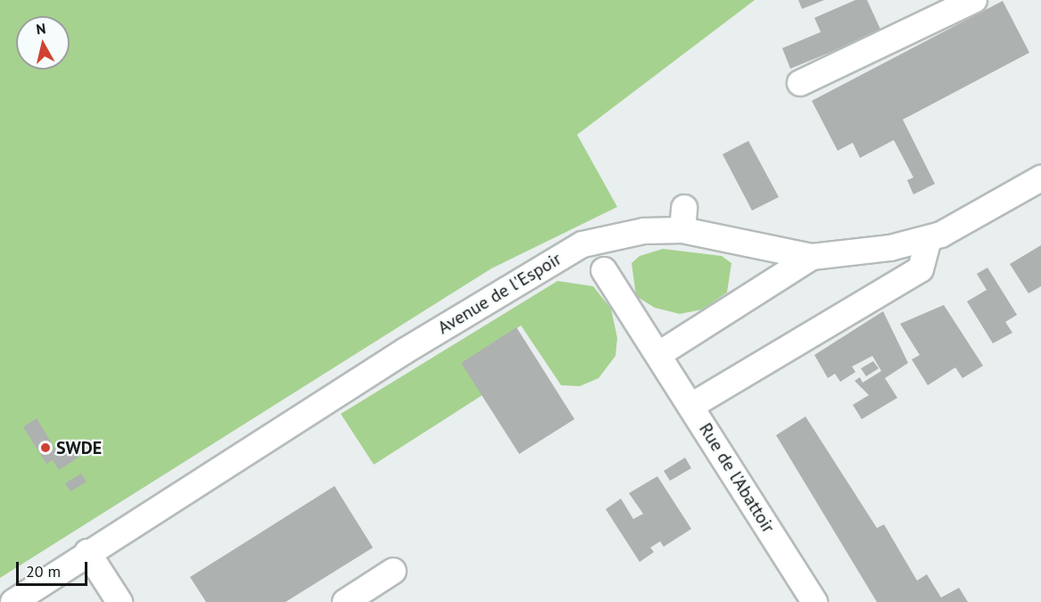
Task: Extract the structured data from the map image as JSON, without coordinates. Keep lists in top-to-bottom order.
{
  "streets": {
    "street": ["Avenue de l'Espoir", "Rue de l'Abattoir"]
  },
  "places": ["SWDE"],
  "scale_bar": "20 m",
  "north": "top"
}
